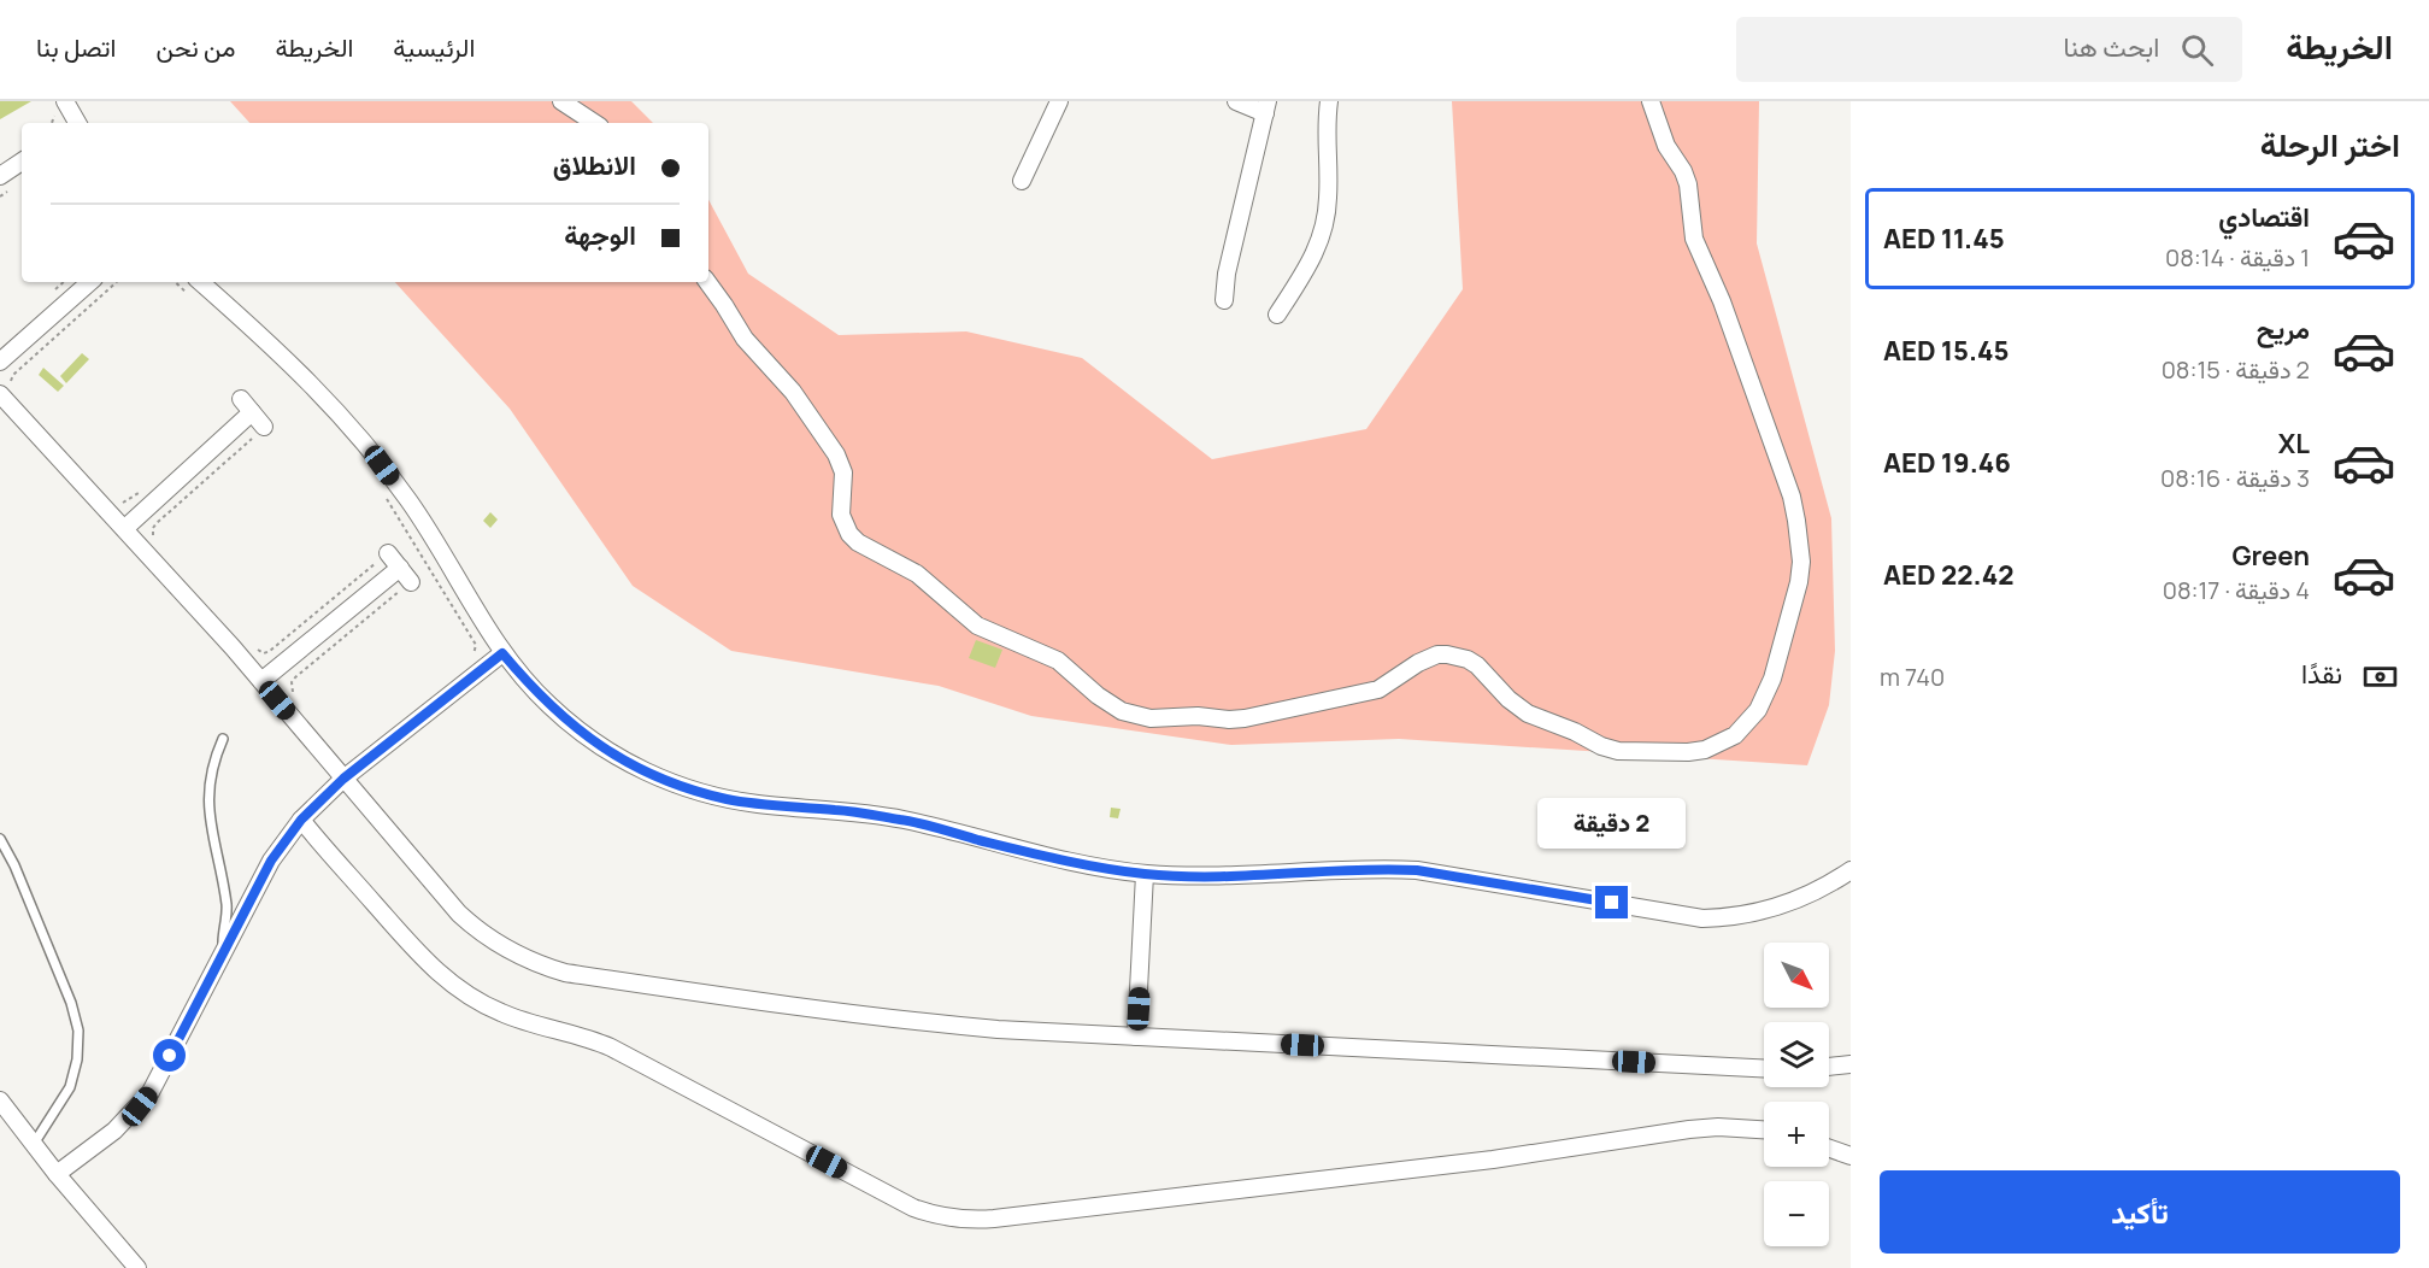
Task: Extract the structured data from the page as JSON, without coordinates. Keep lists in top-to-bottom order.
{
  "north": "bottom right",
  "page": {
    "header": "الخريطة",
    "search": "ابحث هنا",
    "nav": [
      "الرئيسية",
      "الخريطة",
      "من نحن",
      "اتصل بنا"
    ],
    "heading": "اختر الرحلة",
    "banner": ["الانطلاق", "الوجهة"],
    "list": [
      {
        "name": "اقتصادي",
        "note": "1 دقيقة · 08:14",
        "value": "AED 11.45"
      },
      {
        "name": "مريح",
        "note": "2 دقيقة · 08:15",
        "value": "AED 15.45"
      },
      {
        "name": "XL",
        "note": "3 دقيقة · 08:16",
        "value": "AED 19.46"
      },
      {
        "name": "Green",
        "note": "4 دقيقة · 08:17",
        "value": "AED 22.42"
      }
    ],
    "pay": ["نقدًا", "740 m"],
    "bubble": "2 دقيقة",
    "map_buttons": ["+", "−"],
    "buttons": "تأكيد"
  }
}
